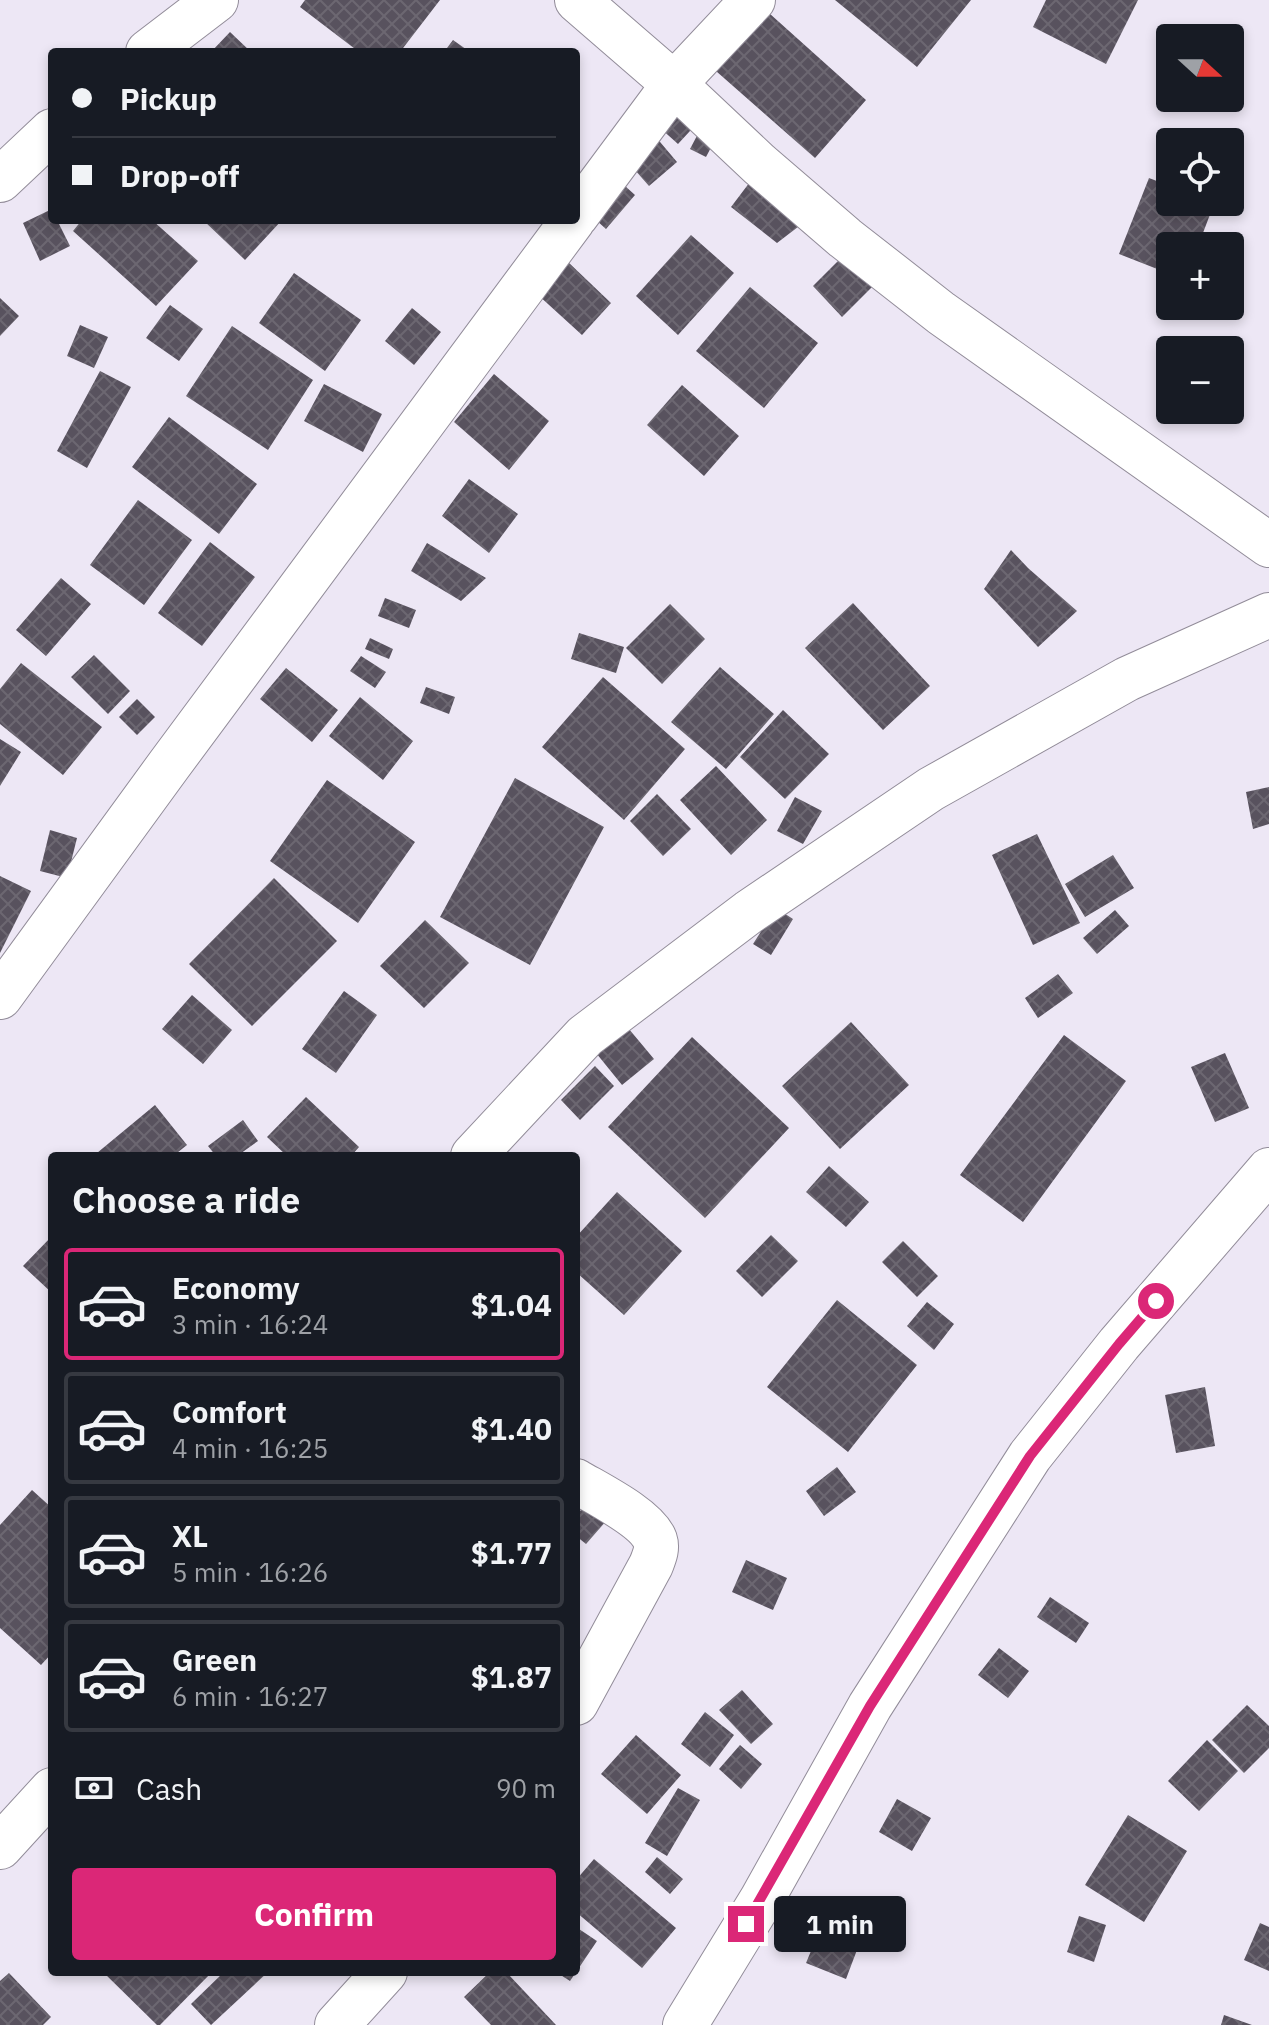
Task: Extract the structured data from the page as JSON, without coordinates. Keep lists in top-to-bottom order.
{
  "north": "right",
  "page": {
    "map_buttons": ["+", "−"],
    "banner": ["Pickup", "Drop-off"],
    "heading": "Choose a ride",
    "list": [
      {
        "name": "Economy",
        "note": "3 min · 16:24",
        "value": "$1.04"
      },
      {
        "name": "Comfort",
        "note": "4 min · 16:25",
        "value": "$1.40"
      },
      {
        "name": "XL",
        "note": "5 min · 16:26",
        "value": "$1.77"
      },
      {
        "name": "Green",
        "note": "6 min · 16:27",
        "value": "$1.87"
      }
    ],
    "pay": ["Cash", "90 m"],
    "buttons": "Confirm",
    "bubble": "1 min"
  }
}
